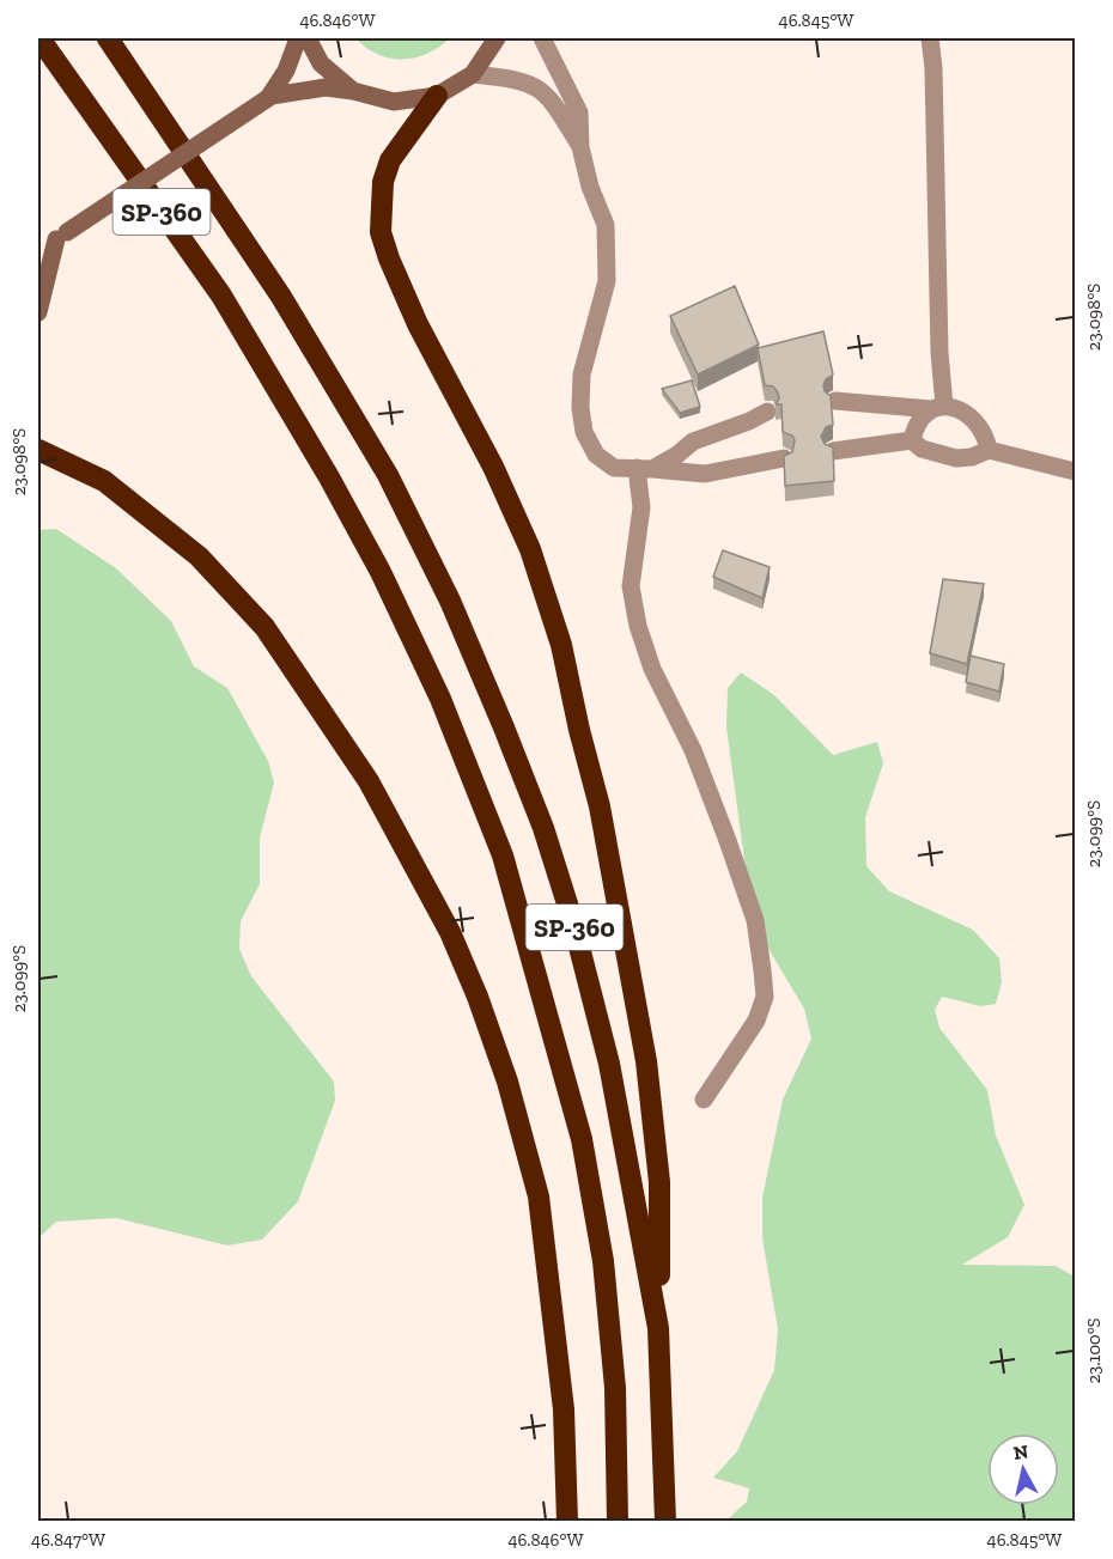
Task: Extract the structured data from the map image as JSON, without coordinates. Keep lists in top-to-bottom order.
{
  "streets": {
    "highway": ["SP-360"]
  },
  "north": "top",
  "coordinates": [
    "46.846°W",
    "46.845°W",
    "23.098°S",
    "23.099°S",
    "23.100°S",
    "46.847°W"
  ]
}
